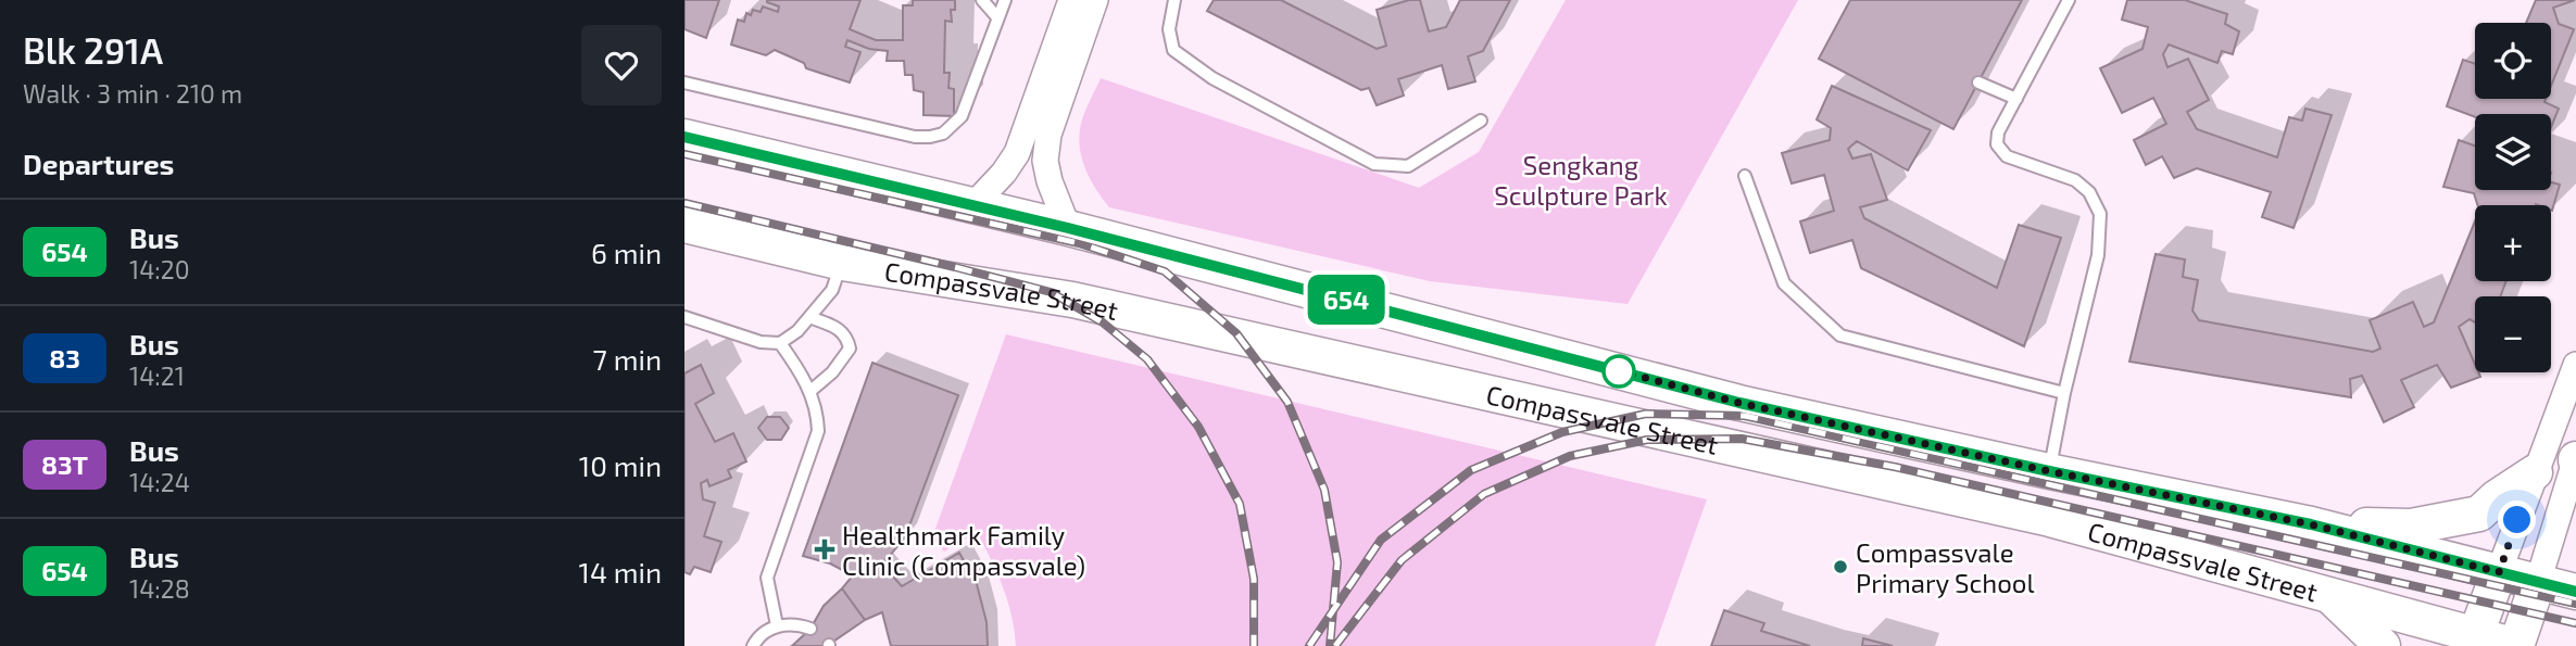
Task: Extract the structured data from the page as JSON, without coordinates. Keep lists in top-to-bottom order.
{
  "streets": {
    "street": ["Compassvale Street"]
  },
  "parks": ["Sengkang Sculpture Park"],
  "places": {
    "health": ["Healthmark Family Clinic (Compassvale)"],
    "other": ["Compassvale Primary School"]
  },
  "lines": ["bus line 654"],
  "page": {
    "heading": [
      ["Blk 291A", "Walk · 3 min · 210 m"],
      "Departures"
    ],
    "on_map": "654",
    "map_buttons": ["+", "−"],
    "list": [
      {
        "mark": "654",
        "name": "Bus",
        "note": "14:20",
        "value": "6 min"
      },
      {
        "mark": "83",
        "name": "Bus",
        "note": "14:21",
        "value": "7 min"
      },
      {
        "mark": "83T",
        "name": "Bus",
        "note": "14:24",
        "value": "10 min"
      },
      {
        "mark": "654",
        "name": "Bus",
        "note": "14:28",
        "value": "14 min"
      }
    ]
  }
}
